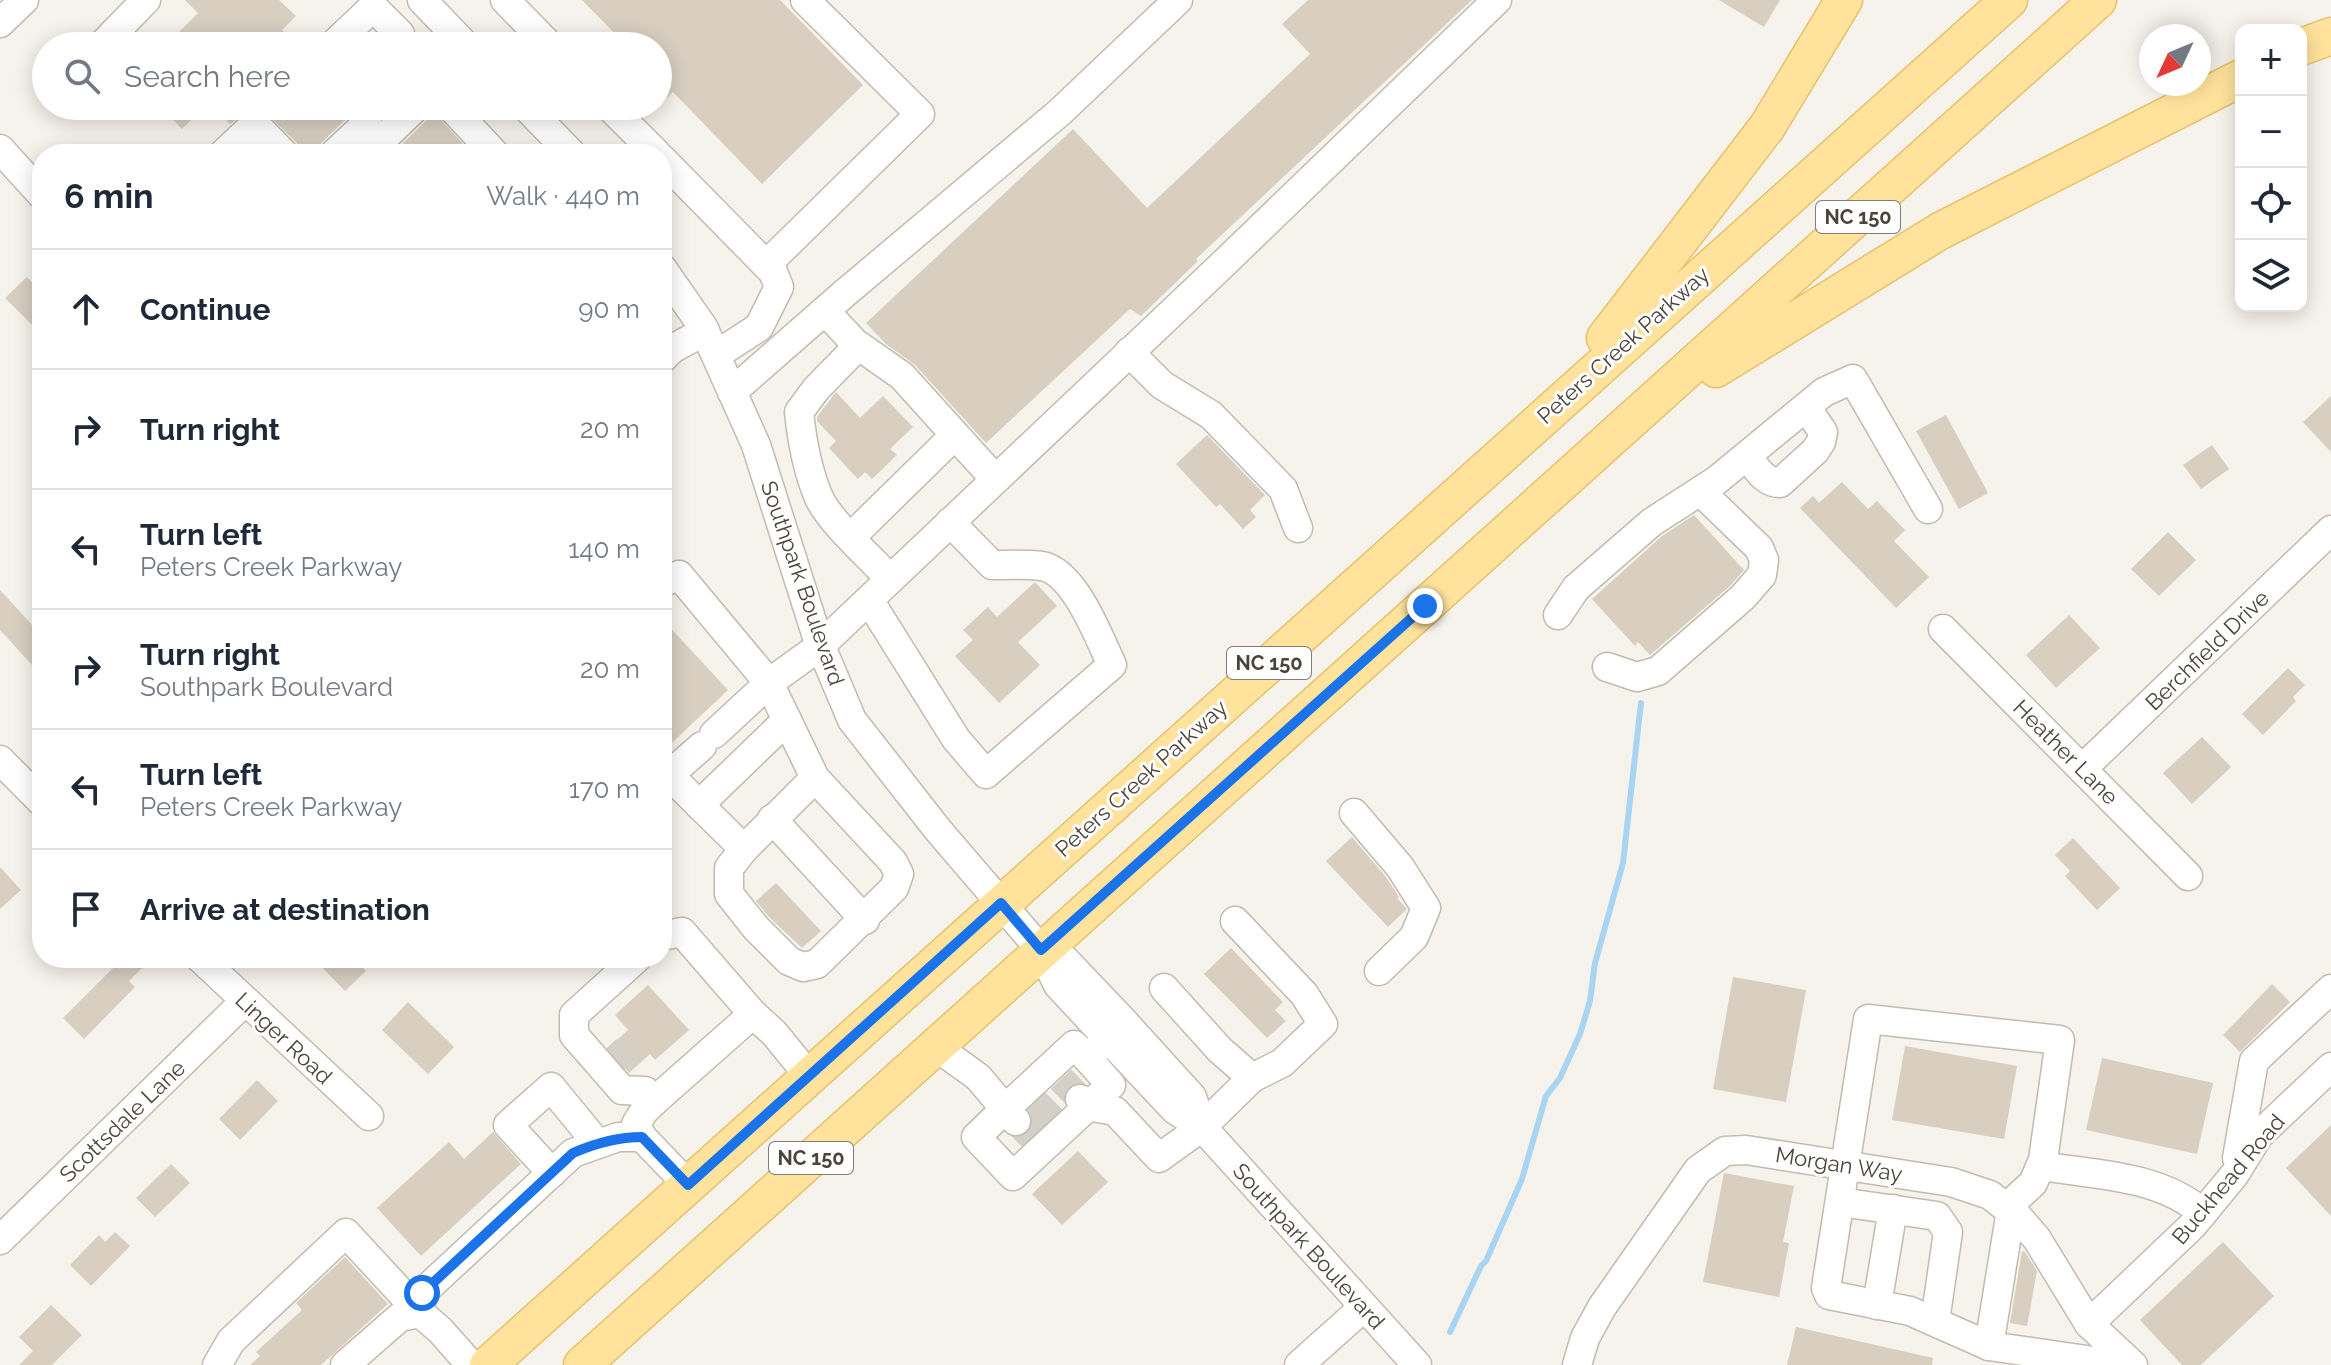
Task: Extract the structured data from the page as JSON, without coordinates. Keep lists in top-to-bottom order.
{
  "streets": {
    "main road": ["NC 150", "Peters Creek Parkway"],
    "street": [
      "Southpark Boulevard",
      "Berchfield Drive",
      "Heather Lane",
      "Linger Road",
      "Scottsdale Lane",
      "Morgan Way",
      "Buckhead Road"
    ]
  },
  "crossings": [
    ["NC 150", "Southpark Boulevard"],
    ["Peters Creek Parkway", "Southpark Boulevard"],
    ["Berchfield Drive", "Heather Lane"],
    ["Linger Road", "Scottsdale Lane"],
    ["Morgan Way", "Buckhead Road"]
  ],
  "north": "bottom left",
  "page": {
    "map_buttons": ["+", "−"],
    "search": "Search here",
    "heading": ["6 min", "Walk · 440 m"],
    "list": [
      ["Continue", "90 m"],
      ["Turn right", "20 m"],
      ["Turn left", "Peters Creek Parkway", "140 m"],
      ["Turn right", "Southpark Boulevard", "20 m"],
      ["Turn left", "Peters Creek Parkway", "170 m"],
      "Arrive at destination"
    ]
  }
}
